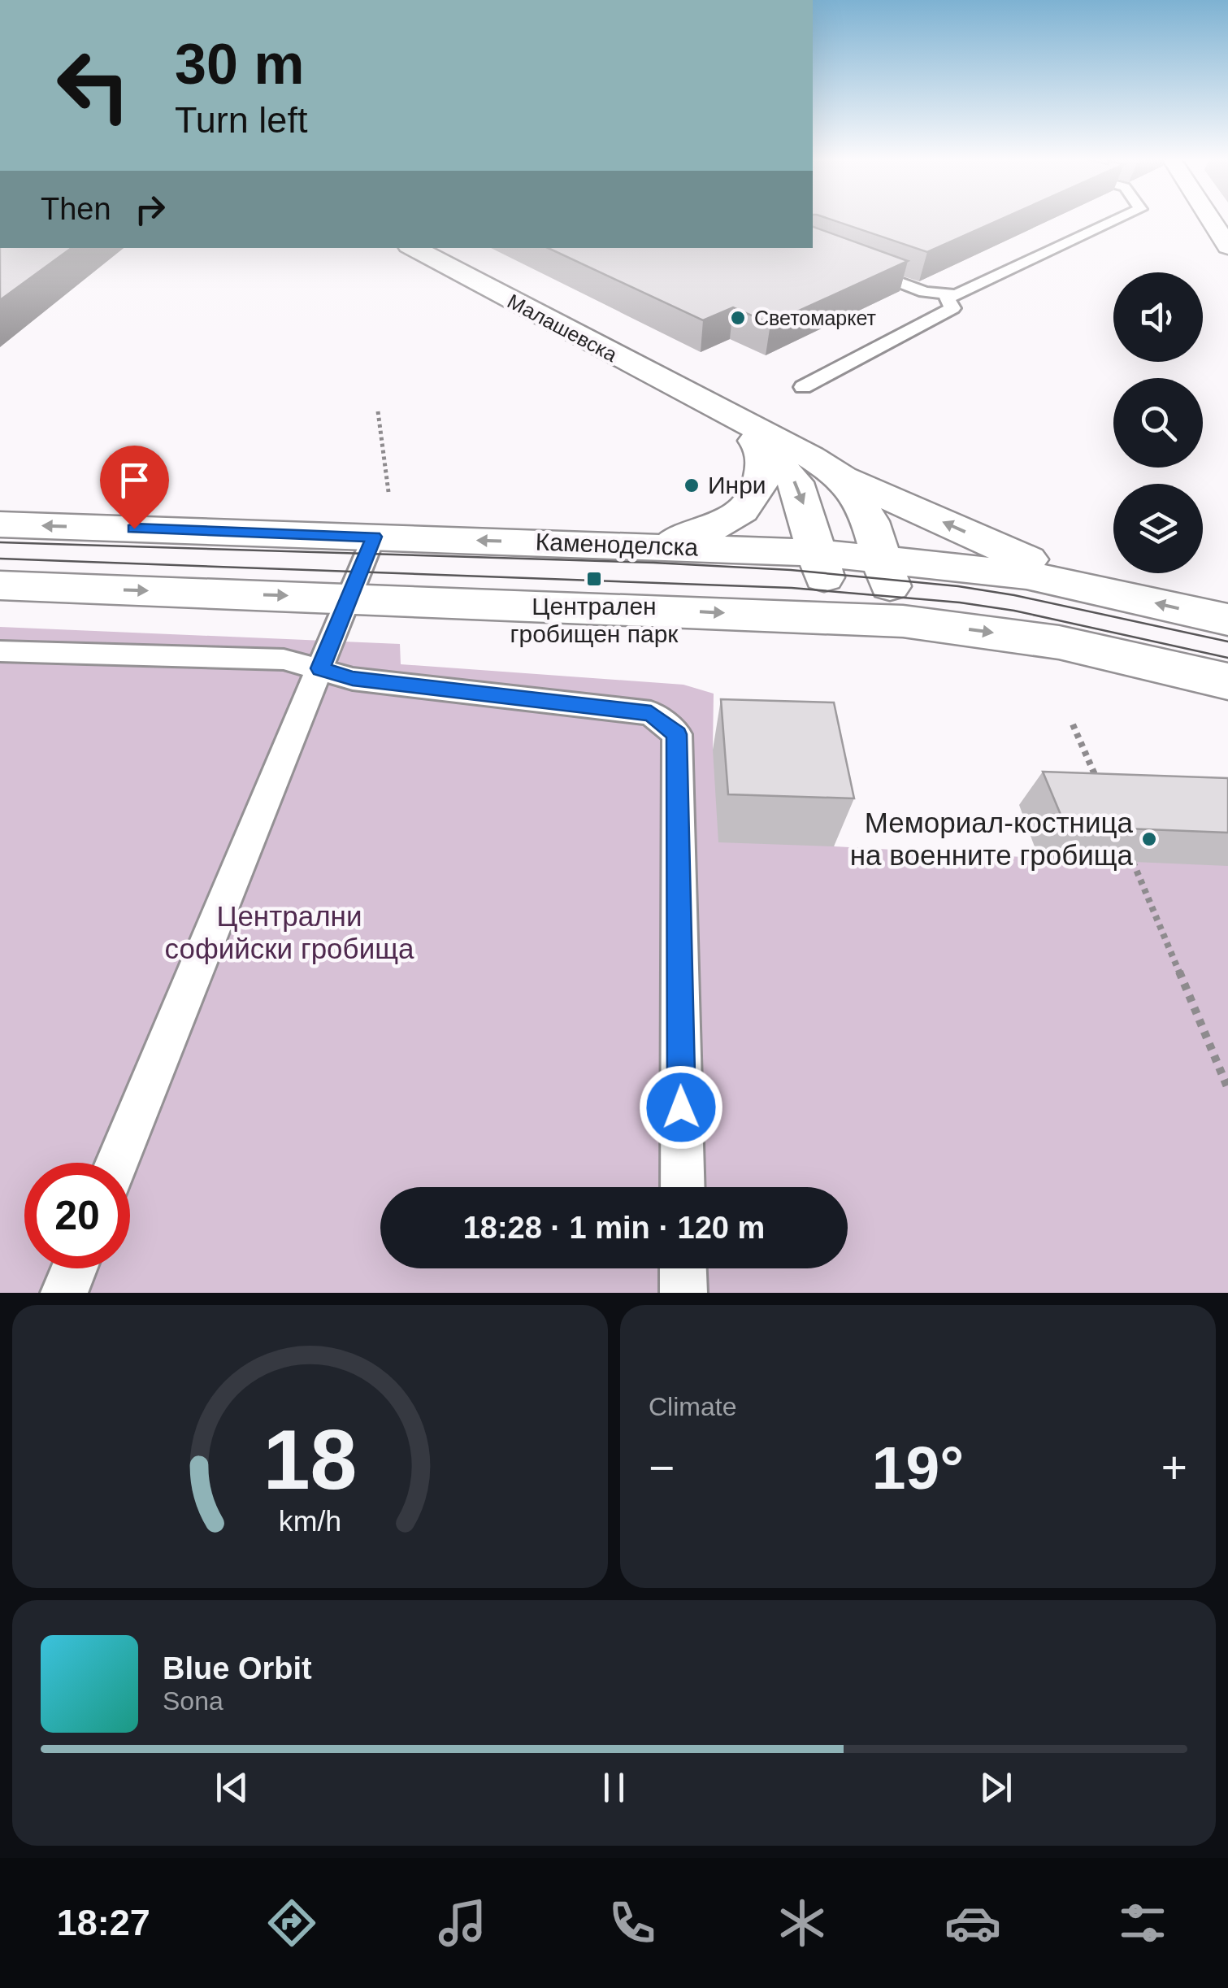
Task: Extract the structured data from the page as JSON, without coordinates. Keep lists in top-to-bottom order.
{
  "streets": {
    "street": ["Малашевска", "Каменоделска"]
  },
  "crossings": [
    ["Малашевска", "Каменоделска"]
  ],
  "parks": ["Централни софийски гробища"],
  "places": {
    "other": ["Светомаркет", "Инри", "Мемориал-костница на военните гробища"],
    "transit": ["Централен гробищен парк"]
  },
  "page": {
    "turn": ["30 m", "Turn left"],
    "then": "Then",
    "limit": "20",
    "trip": "18:28 · 1 min · 120 m",
    "tile": "Climate",
    "heat": ["−", "19°", "+"],
    "song": ["Blue Orbit", "Sona"],
    "tabs": "18:27",
    "gauge": ["18", "km/h"]
  }
}
